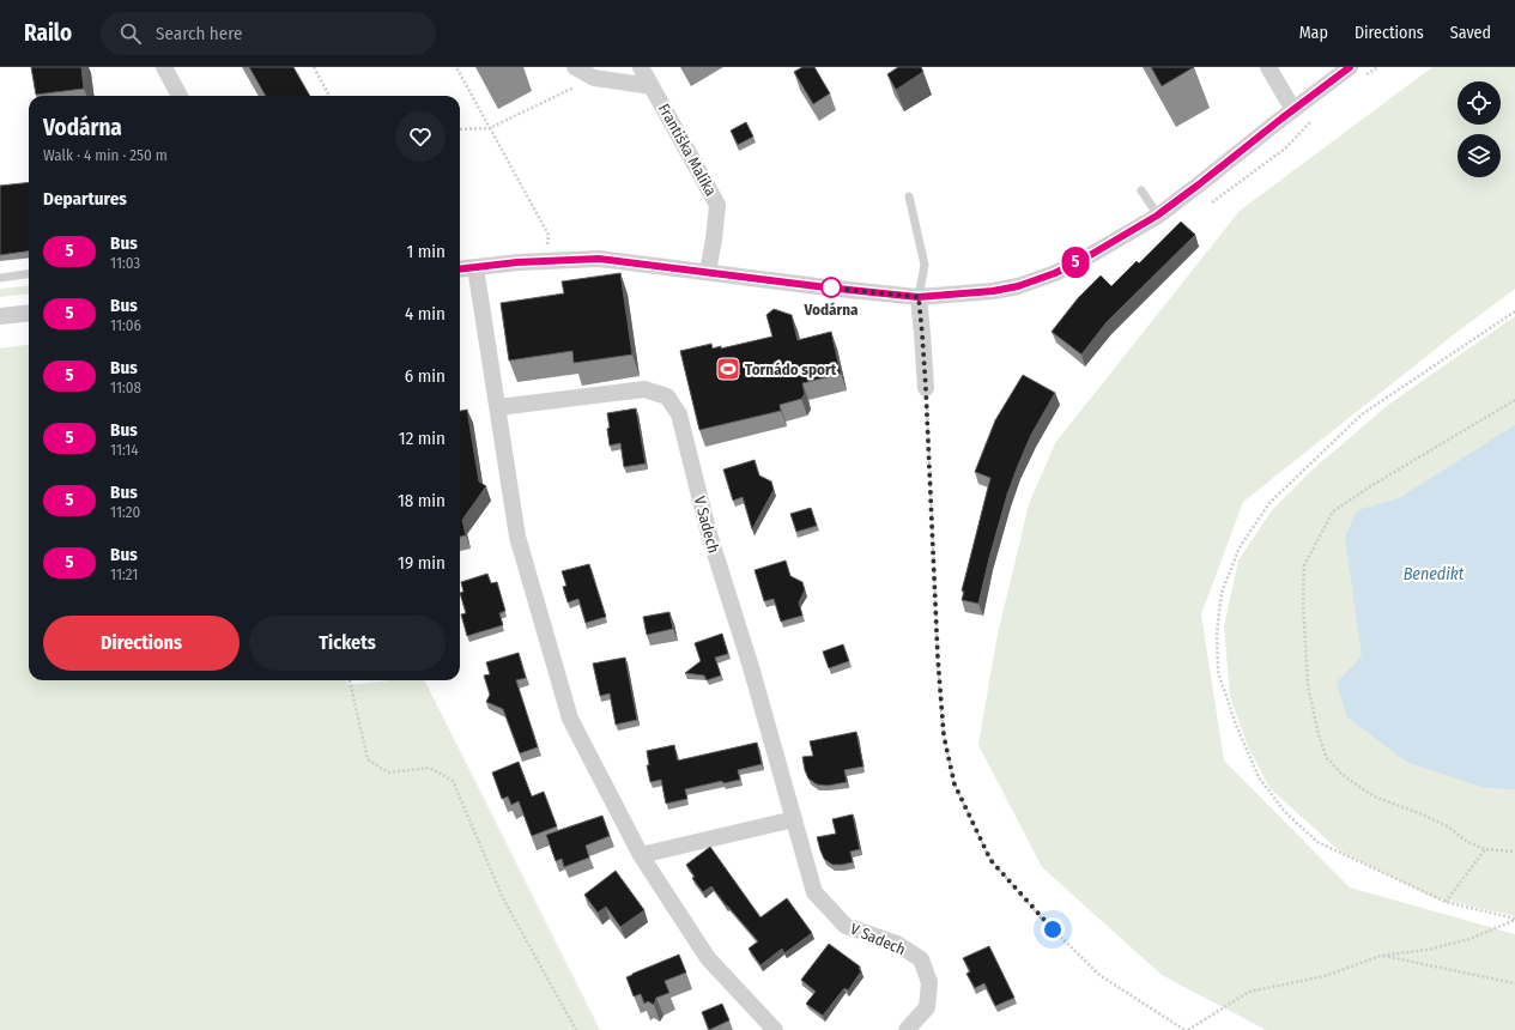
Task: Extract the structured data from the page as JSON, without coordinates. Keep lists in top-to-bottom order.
{
  "streets": {
    "street": ["Františka Malíka", "V Sadech"]
  },
  "water": ["Benedikt"],
  "places": {
    "other": ["Vodárna"],
    "sports": ["Tornádo sport"]
  },
  "lines": ["bus line 5"],
  "page": {
    "header": "Railo",
    "search": "Search here",
    "nav": ["Map", "Directions", "Saved"],
    "on_map": "5",
    "heading": [
      ["Vodárna", "Walk · 4 min · 250 m"],
      "Departures"
    ],
    "list": [
      {
        "mark": "5",
        "name": "Bus",
        "note": "11:03",
        "value": "1 min"
      },
      {
        "mark": "5",
        "name": "Bus",
        "note": "11:06",
        "value": "4 min"
      },
      {
        "mark": "5",
        "name": "Bus",
        "note": "11:08",
        "value": "6 min"
      },
      {
        "mark": "5",
        "name": "Bus",
        "note": "11:14",
        "value": "12 min"
      },
      {
        "mark": "5",
        "name": "Bus",
        "note": "11:20",
        "value": "18 min"
      },
      {
        "mark": "5",
        "name": "Bus",
        "note": "11:21",
        "value": "19 min"
      }
    ],
    "buttons": ["Directions", "Tickets"]
  }
}
